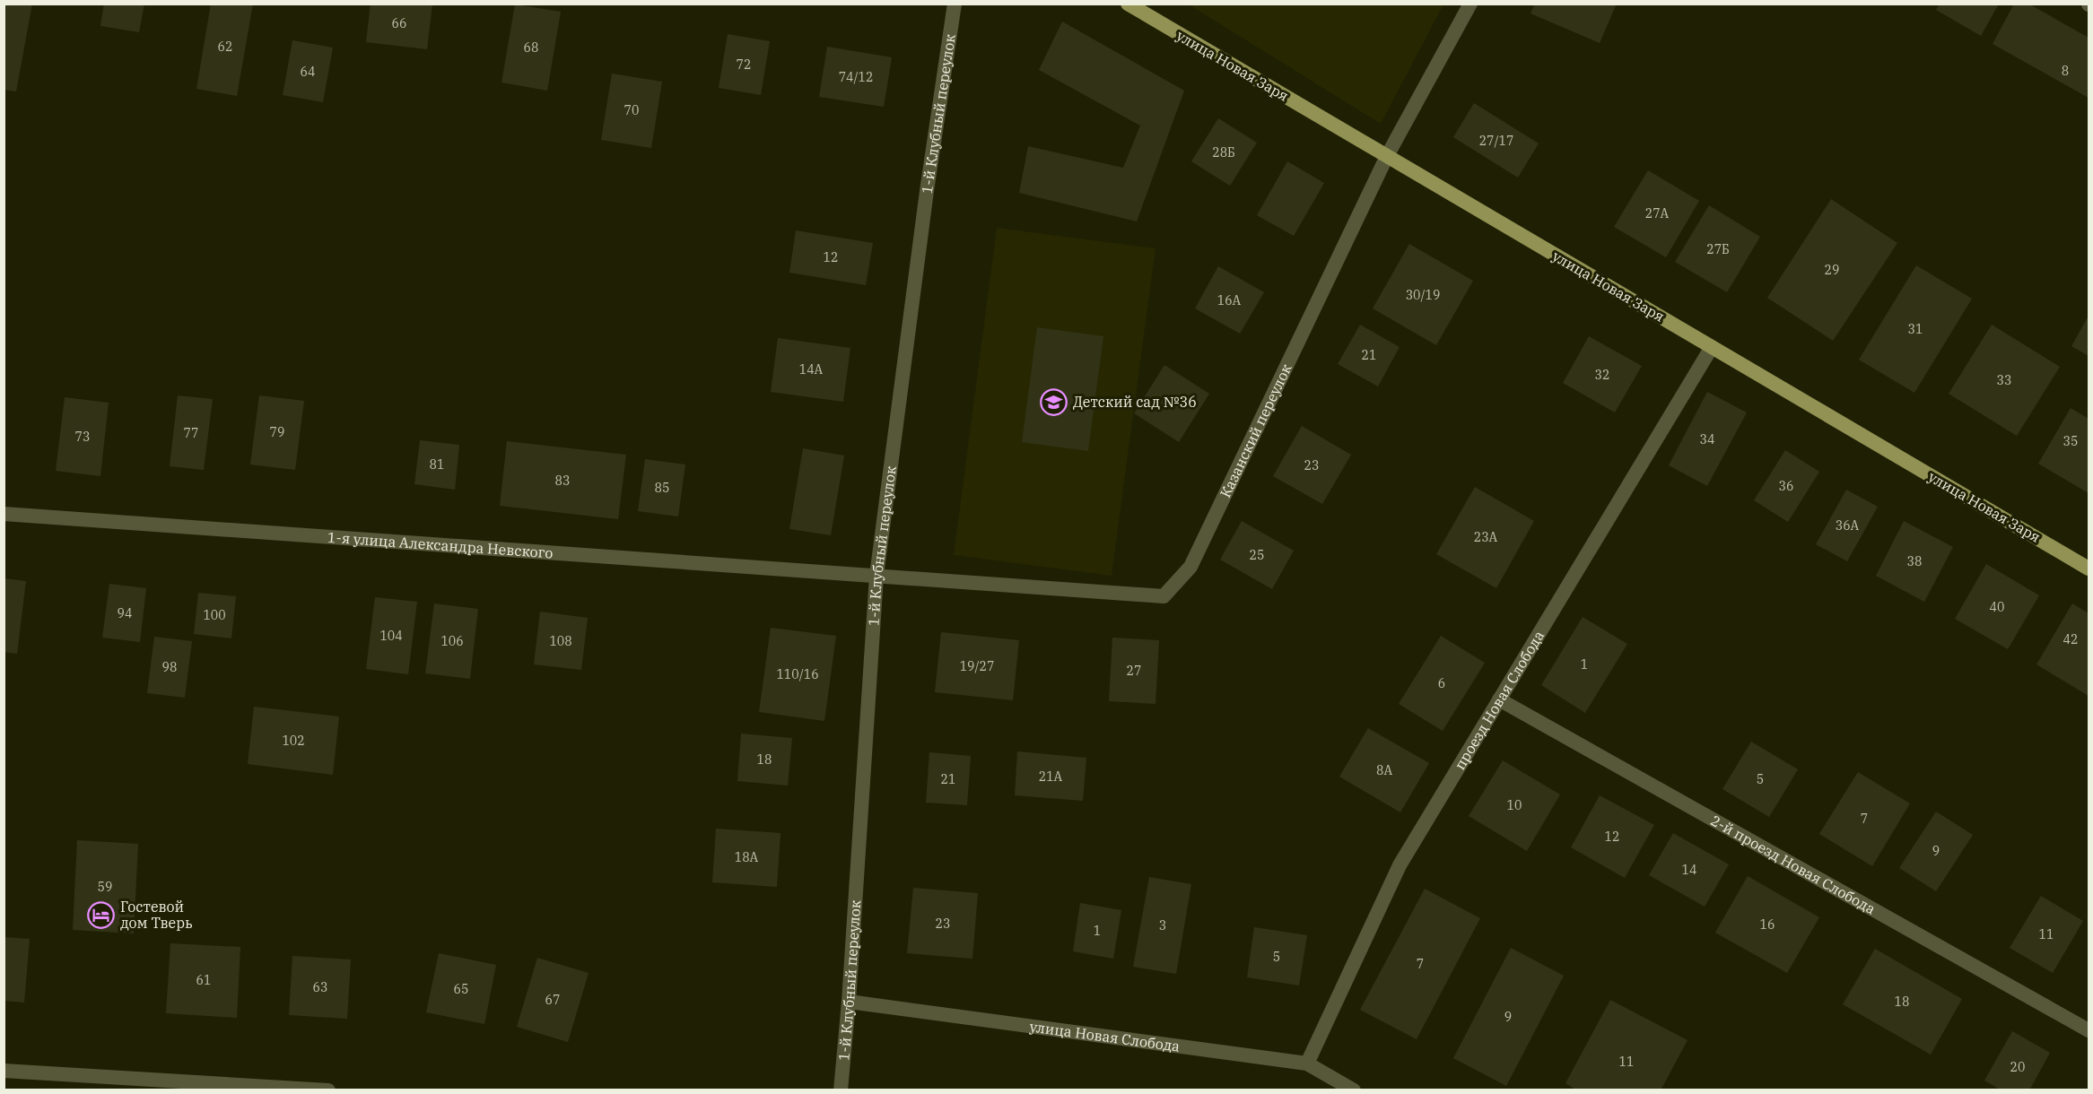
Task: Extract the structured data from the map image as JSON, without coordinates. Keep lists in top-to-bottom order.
{
  "streets": {
    "main road": ["улица Новая Заря"],
    "street": [
      "1-й Клубный переулок",
      "Казанский переулок",
      "1-я улица Александра Невского",
      "проезд Новая Слобода",
      "2-й проезд Новая Слобода",
      "улица Новая Слобода"
    ]
  },
  "crossings": [
    ["улица Новая Заря", "Казанский переулок"],
    ["улица Новая Заря", "проезд Новая Слобода"],
    ["1-й Клубный переулок", "Казанский переулок"],
    ["1-й Клубный переулок", "1-я улица Александра Невского"],
    ["1-й Клубный переулок", "улица Новая Слобода"],
    ["Казанский переулок", "1-я улица Александра Невского"],
    ["проезд Новая Слобода", "2-й проезд Новая Слобода"],
    ["проезд Новая Слобода", "улица Новая Слобода"]
  ],
  "places": {
    "school or university": ["Детский сад №36"],
    "hotel": ["Гостевой дом Тверь"]
  },
  "house_numbers": [
    "66",
    "62",
    "68",
    "72",
    "8",
    "64",
    "74/12",
    "70",
    "27/17",
    "28Б",
    "27А",
    "27Б",
    "12",
    "29",
    "30/19",
    "16А",
    "31",
    "21",
    "14А",
    "32",
    "33",
    "79",
    "77",
    "73",
    "34",
    "35",
    "81",
    "23",
    "83",
    "36",
    "85",
    "36А",
    "23А",
    "25",
    "38",
    "40",
    "94",
    "100",
    "104",
    "42",
    "106",
    "108",
    "1",
    "19/27",
    "98",
    "27",
    "110/16",
    "6",
    "102",
    "18",
    "8А",
    "21А",
    "21",
    "5",
    "10",
    "7",
    "12",
    "9",
    "18А",
    "14",
    "59",
    "23",
    "16",
    "3",
    "1",
    "11",
    "5",
    "7",
    "61",
    "63",
    "65",
    "67",
    "18",
    "9",
    "11",
    "20"
  ]
}
